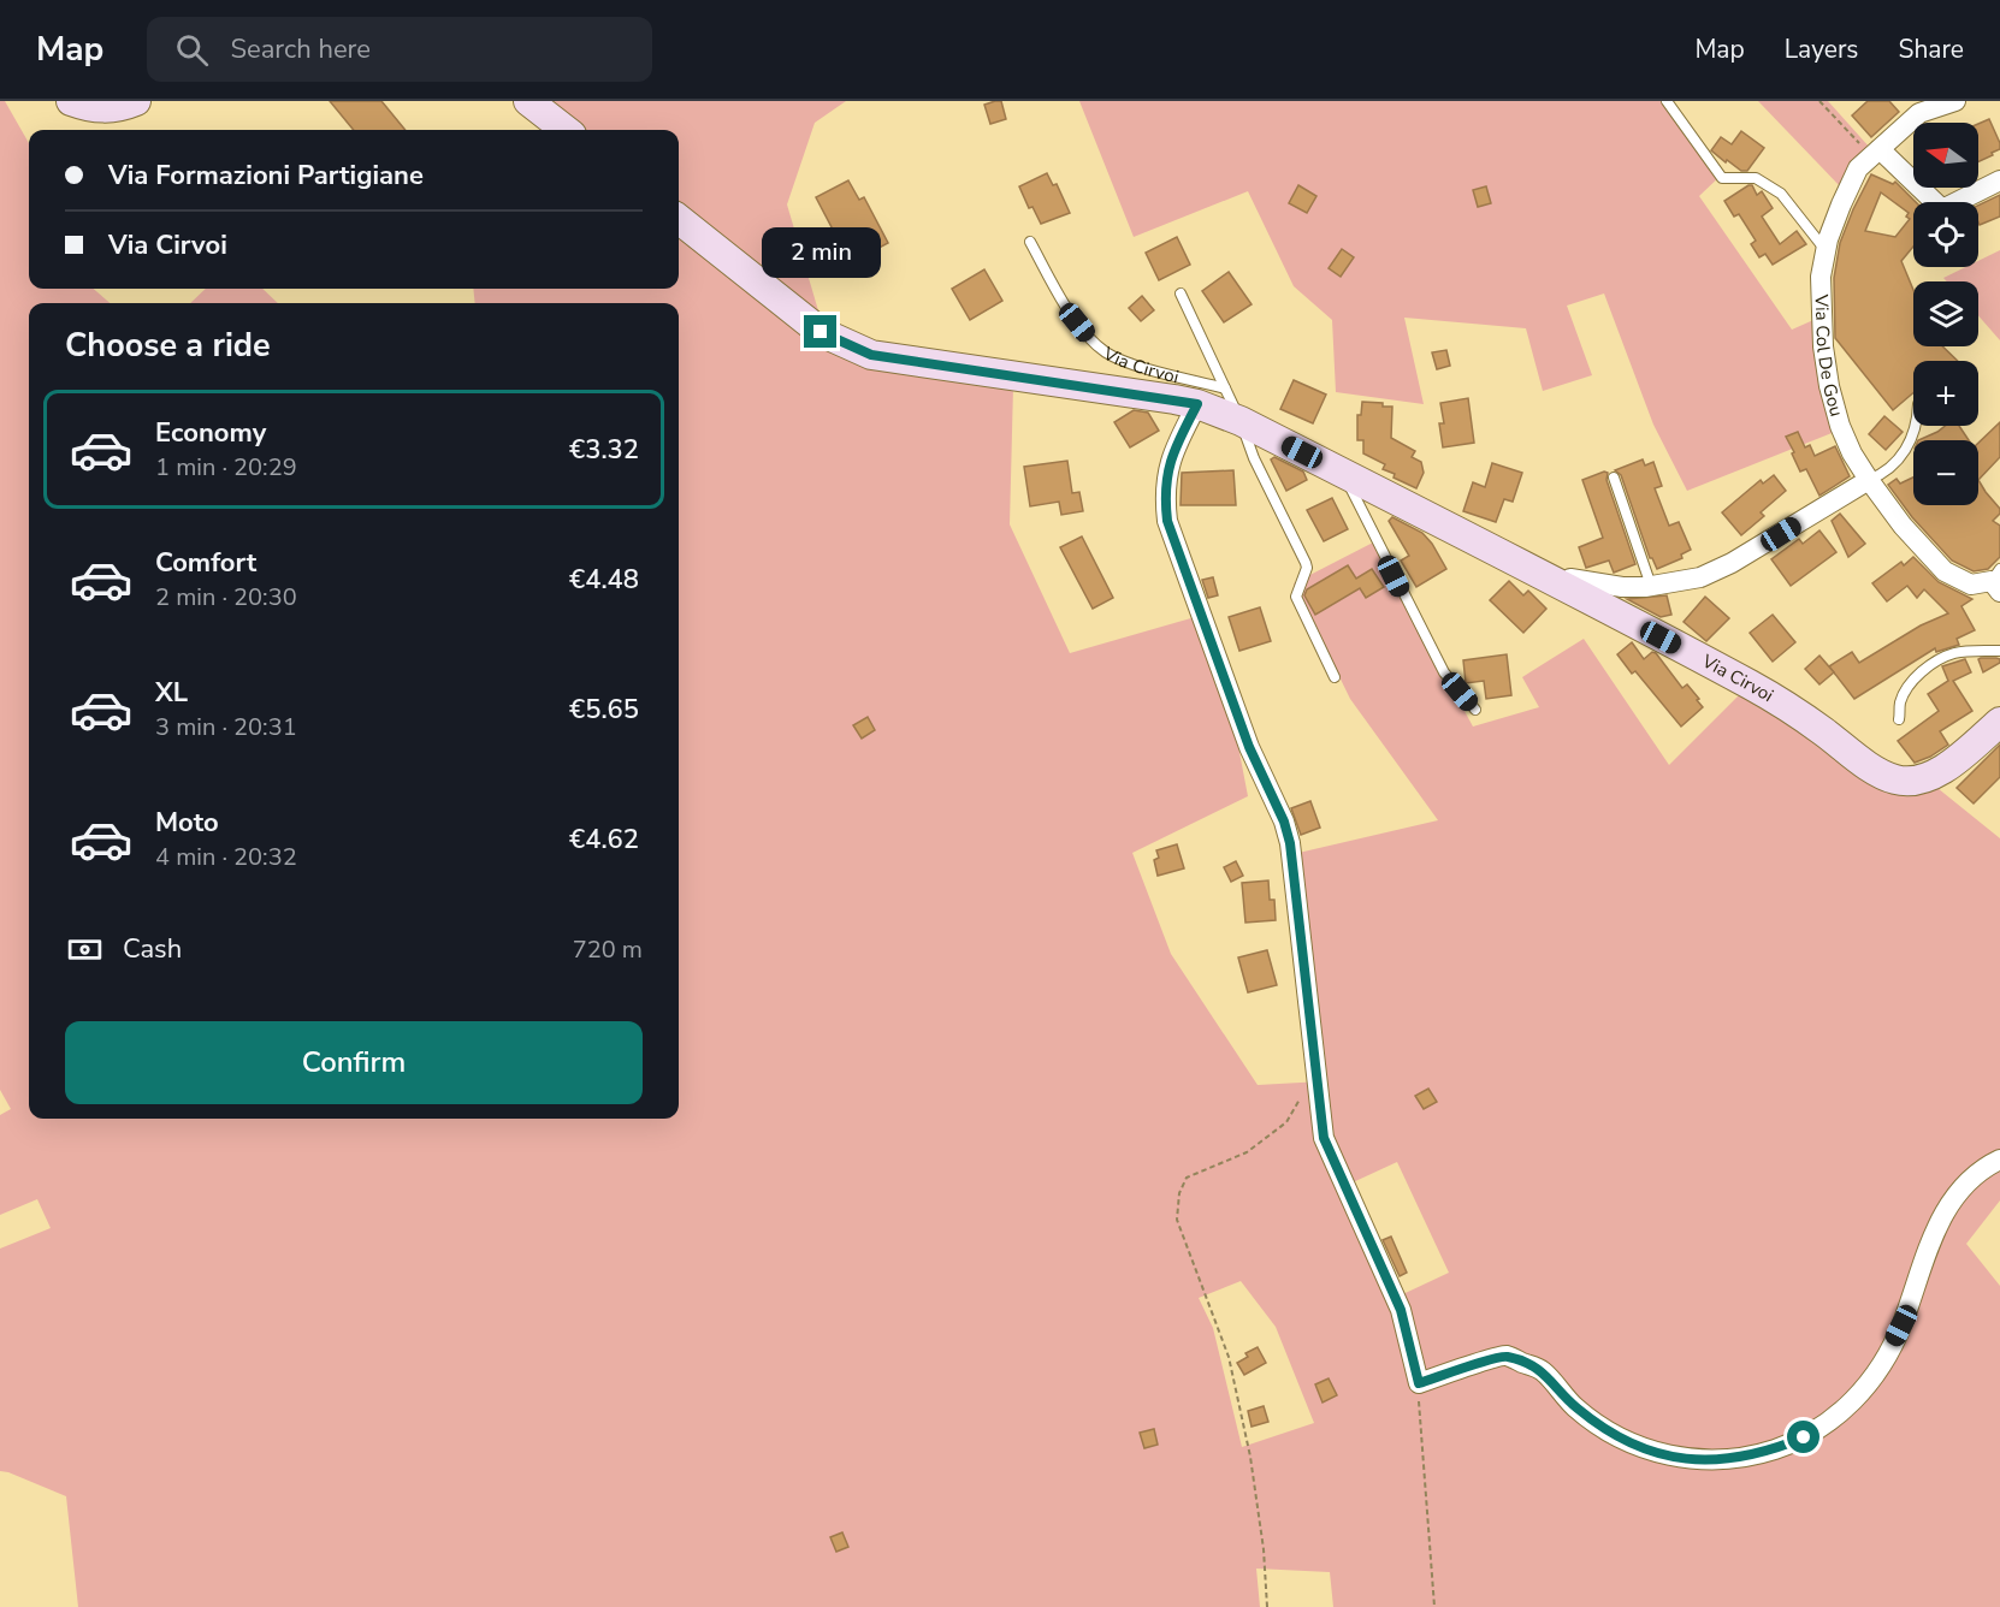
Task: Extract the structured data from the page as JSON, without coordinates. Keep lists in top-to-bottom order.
{
  "streets": {
    "street": ["Via Col De Gou", "Via Cirvoi"]
  },
  "north": "left",
  "page": {
    "header": "Map",
    "search": "Search here",
    "nav": ["Map", "Layers", "Share"],
    "map_buttons": ["+", "−"],
    "banner": ["Via Formazioni Partigiane", "Via Cirvoi"],
    "bubble": "2 min",
    "heading": "Choose a ride",
    "list": [
      {
        "name": "Economy",
        "note": "1 min · 20:29",
        "value": "€3.32"
      },
      {
        "name": "Comfort",
        "note": "2 min · 20:30",
        "value": "€4.48"
      },
      {
        "name": "XL",
        "note": "3 min · 20:31",
        "value": "€5.65"
      },
      {
        "name": "Moto",
        "note": "4 min · 20:32",
        "value": "€4.62"
      }
    ],
    "pay": ["Cash", "720 m"],
    "buttons": "Confirm"
  }
}
